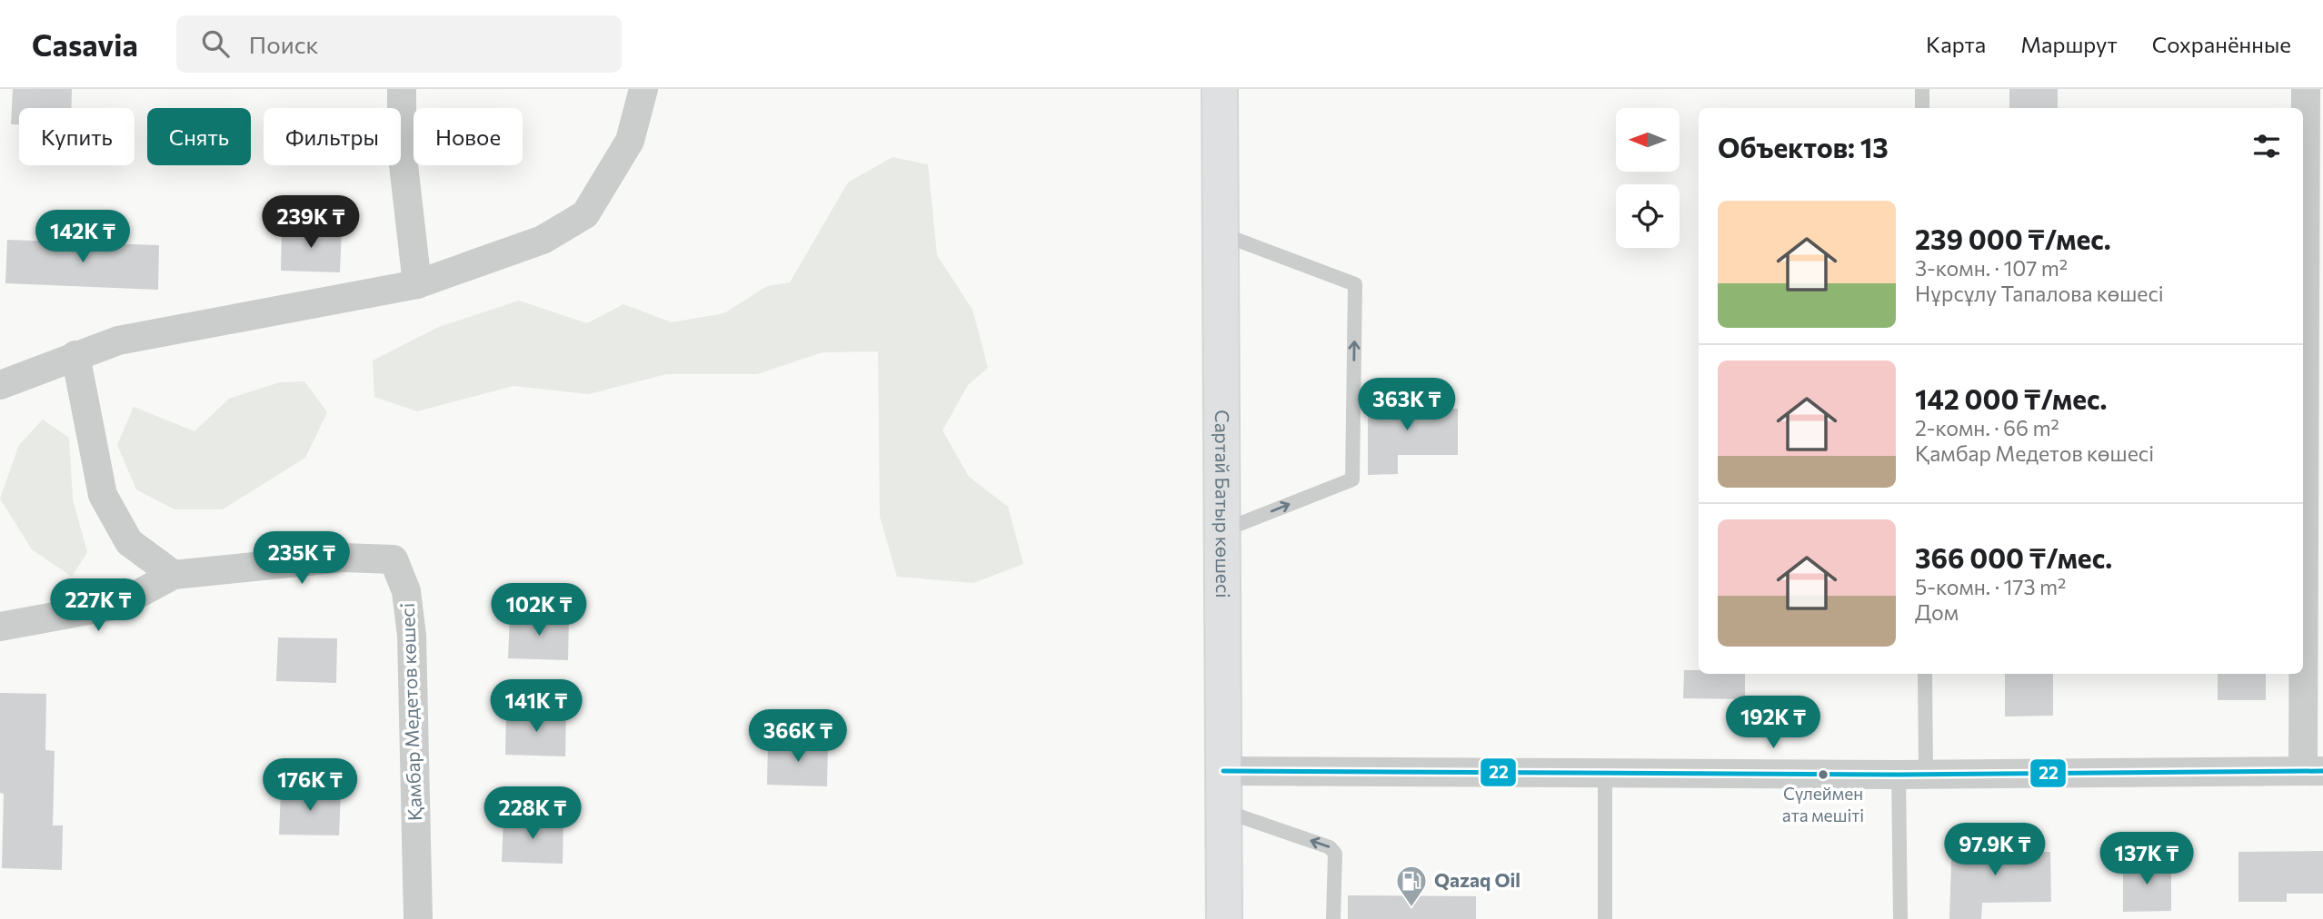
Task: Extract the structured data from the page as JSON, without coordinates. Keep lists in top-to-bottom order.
{
  "streets": {
    "highway": ["Сартай Батыр көшесі"],
    "street": ["Қамбар Медетов көшесі"]
  },
  "places": {
    "other": ["Сүлеймен ата мешіті"],
    "fuel station": ["Qazaq Oil"]
  },
  "lines": ["transit line 22"],
  "north": "left",
  "page": {
    "header": "Casavia",
    "search": "Поиск",
    "nav": ["Карта", "Маршрут", "Сохранённые"],
    "chip": [
      "Купить",
      "Снять",
      "Фильтры",
      "Новое"
    ],
    "heading": "Объектов: 13",
    "list": [
      {
        "name": "239 000 ₸/мес.",
        "note": "3-комн. · 107 m² · Нұрсұлу Тапалова көшесі"
      },
      {
        "name": "142 000 ₸/мес.",
        "note": "2-комн. · 66 m² · Қамбар Медетов көшесі"
      },
      {
        "name": "366 000 ₸/мес.",
        "note": "5-комн. · 173 m² · Дом"
      }
    ],
    "price": [
      "239K ₸",
      "142K ₸",
      "363K ₸",
      "235K ₸",
      "227K ₸",
      "102K ₸",
      "141K ₸",
      "192K ₸",
      "366K ₸",
      "176K ₸",
      "228K ₸",
      "97.9K ₸",
      "137K ₸"
    ]
  }
}
